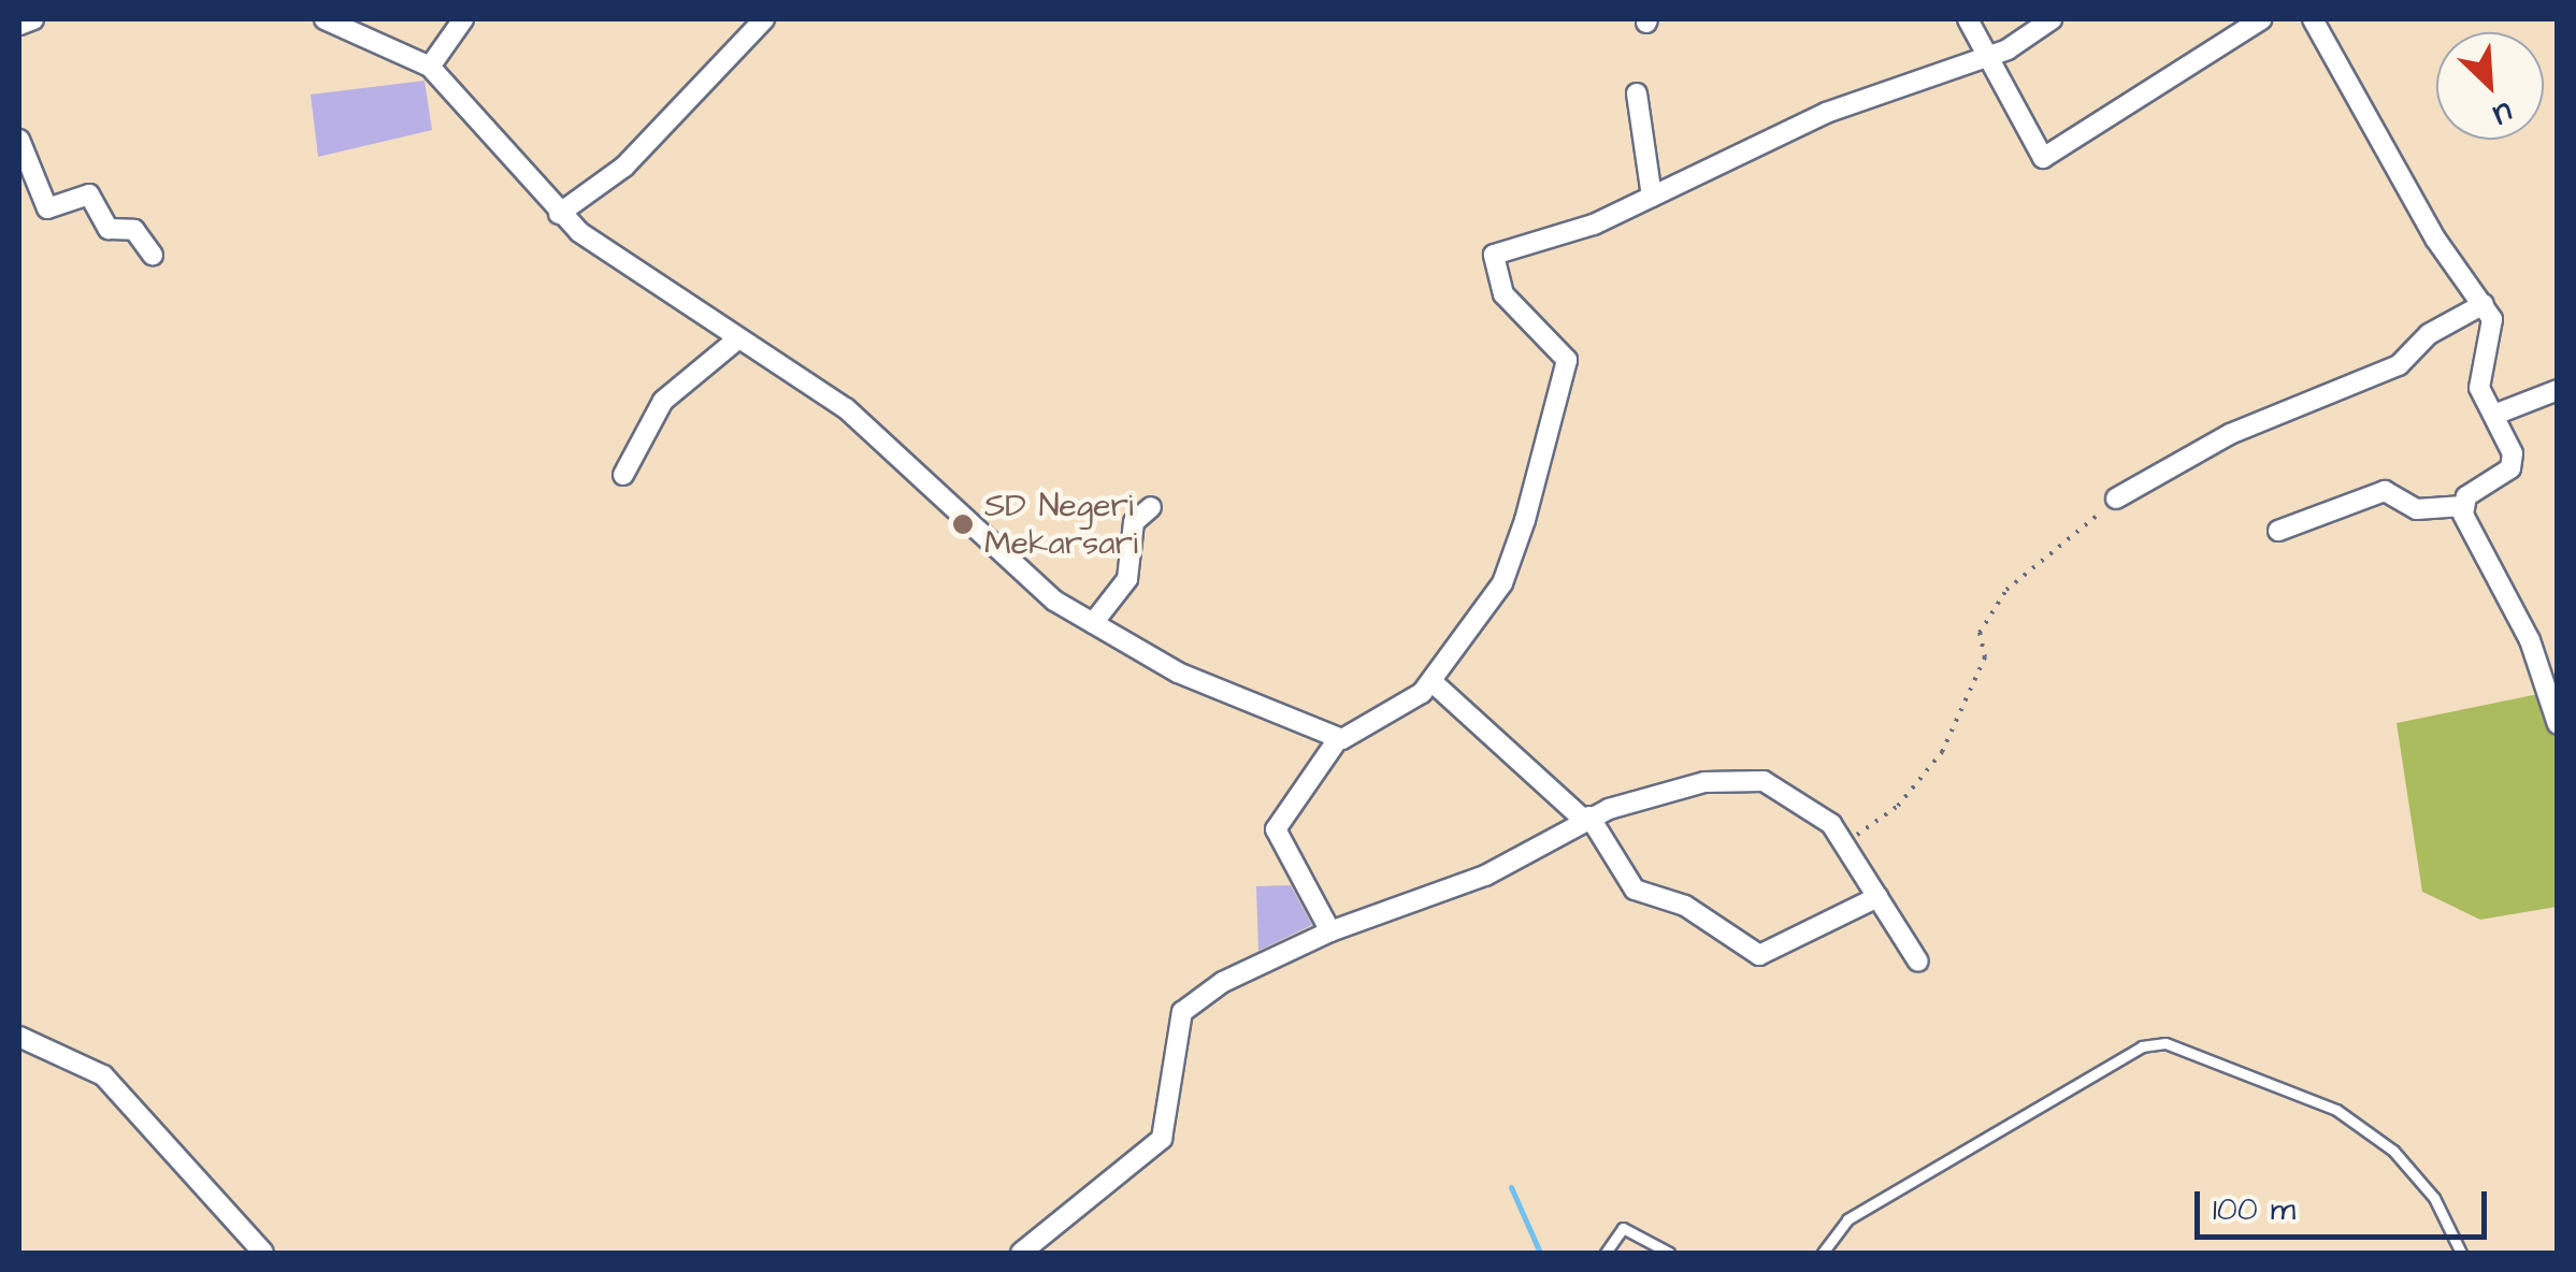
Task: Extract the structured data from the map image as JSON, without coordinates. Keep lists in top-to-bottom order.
{
  "places": ["SD Negeri Mekarsari"],
  "scale_bar": "100 m",
  "north": "bottom right"
}
